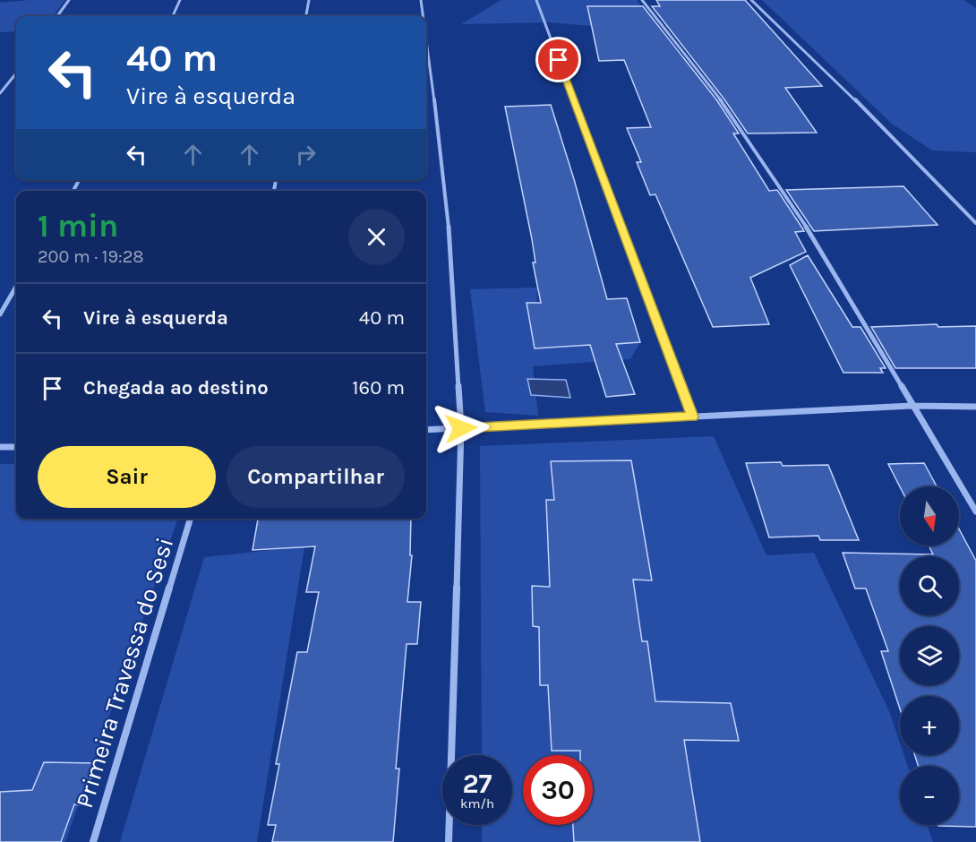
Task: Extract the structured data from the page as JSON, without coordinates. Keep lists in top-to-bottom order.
{
  "streets": {
    "street": ["Primeira Travessa do Sesi"]
  },
  "north": "bottom",
  "page": {
    "turn": ["40 m", "Vire à esquerda"],
    "heading": ["1 min", "200 m · 19:28"],
    "list": [
      {
        "name": "Vire à esquerda",
        "value": "40 m"
      },
      {
        "name": "Chegada ao destino",
        "value": "160 m"
      }
    ],
    "buttons": ["Sair", "Compartilhar"],
    "map_buttons": ["+", "−"],
    "speed": "27 km/h",
    "limit": "30"
  }
}
